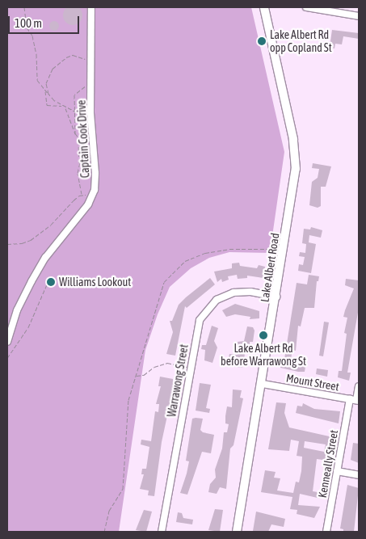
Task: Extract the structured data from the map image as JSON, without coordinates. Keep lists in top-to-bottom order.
{
  "streets": {
    "main road": ["Lake Albert Road"],
    "street": [
      "Captain Cook Drive",
      "Warrawong Street",
      "Mount Street",
      "Kenneally Street"
    ]
  },
  "crossings": [
    ["Lake Albert Road", "Warrawong Street"],
    ["Lake Albert Road", "Mount Street"],
    ["Mount Street", "Kenneally Street"]
  ],
  "places": ["Lake Albert Rd opp Copland St", "Williams Lookout", "Lake Albert Rd before Warrawong St"],
  "scale_bar": "100 m"
}
